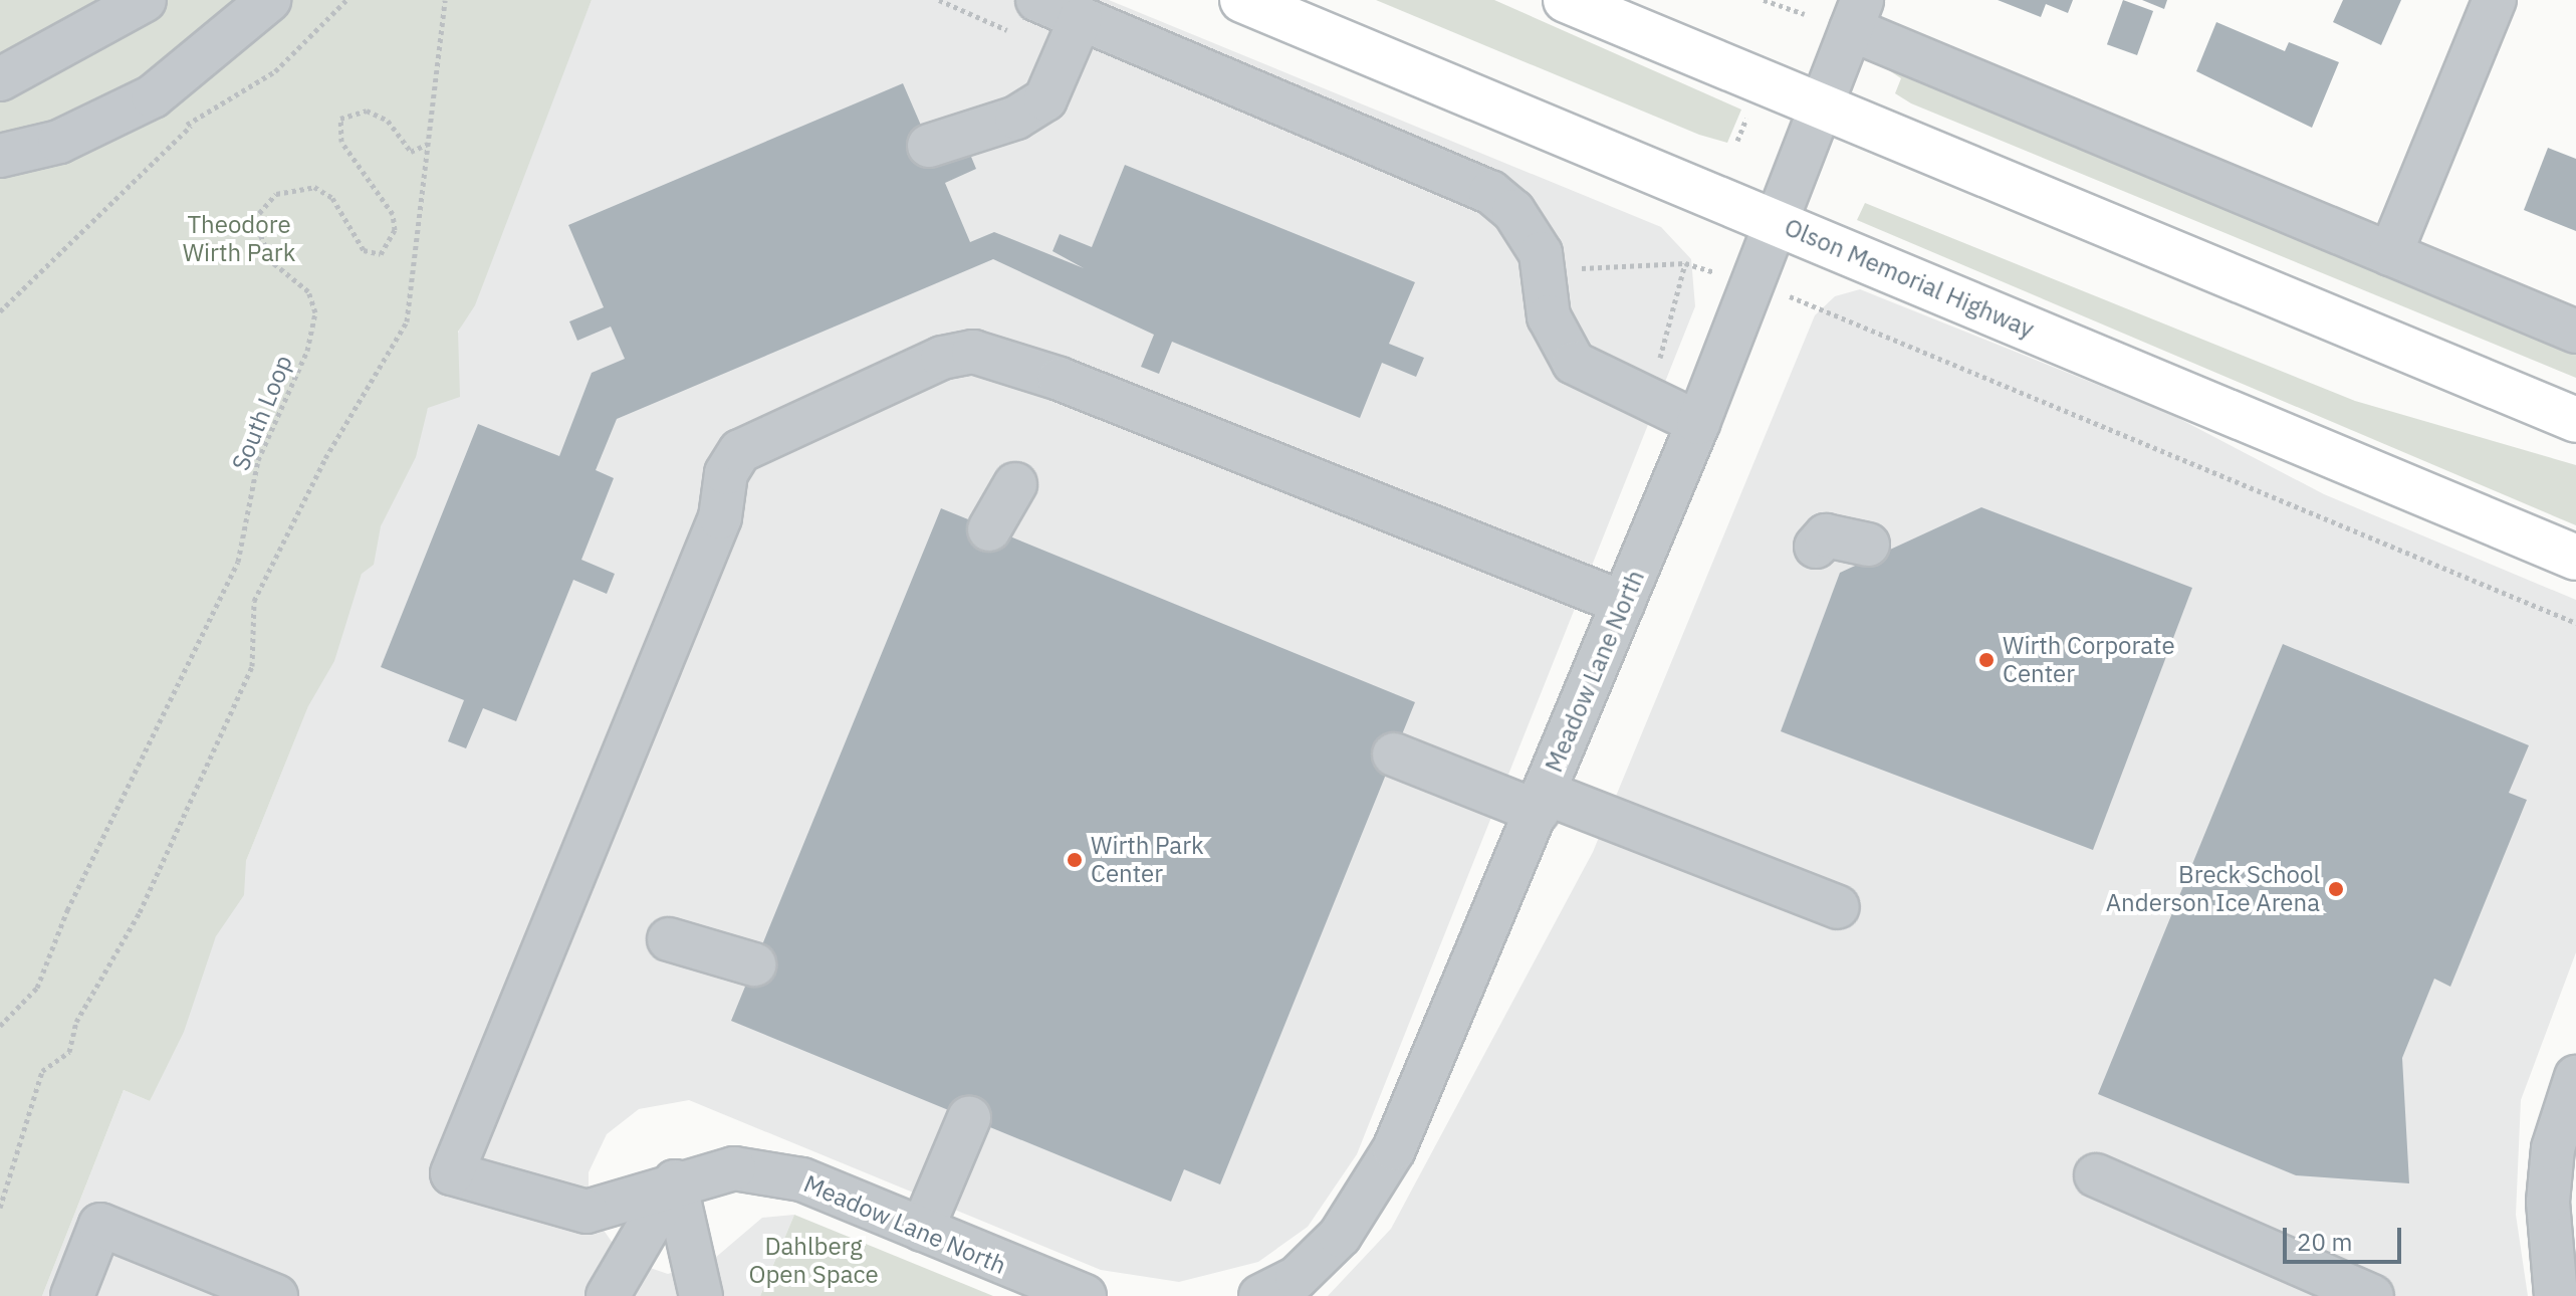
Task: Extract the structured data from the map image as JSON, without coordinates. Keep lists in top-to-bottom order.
{
  "streets": {
    "main road": ["Olson Memorial Highway"],
    "street": ["Meadow Lane North"],
    "path": ["South Loop"]
  },
  "crossings": [
    ["Olson Memorial Highway", "Meadow Lane North"]
  ],
  "parks": ["Theodore Wirth Park", "Dahlberg Open Space"],
  "places": ["Wirth Corporate Center", "Wirth Park Center", "Breck School Anderson Ice Arena"],
  "scale_bar": "20 m"
}
